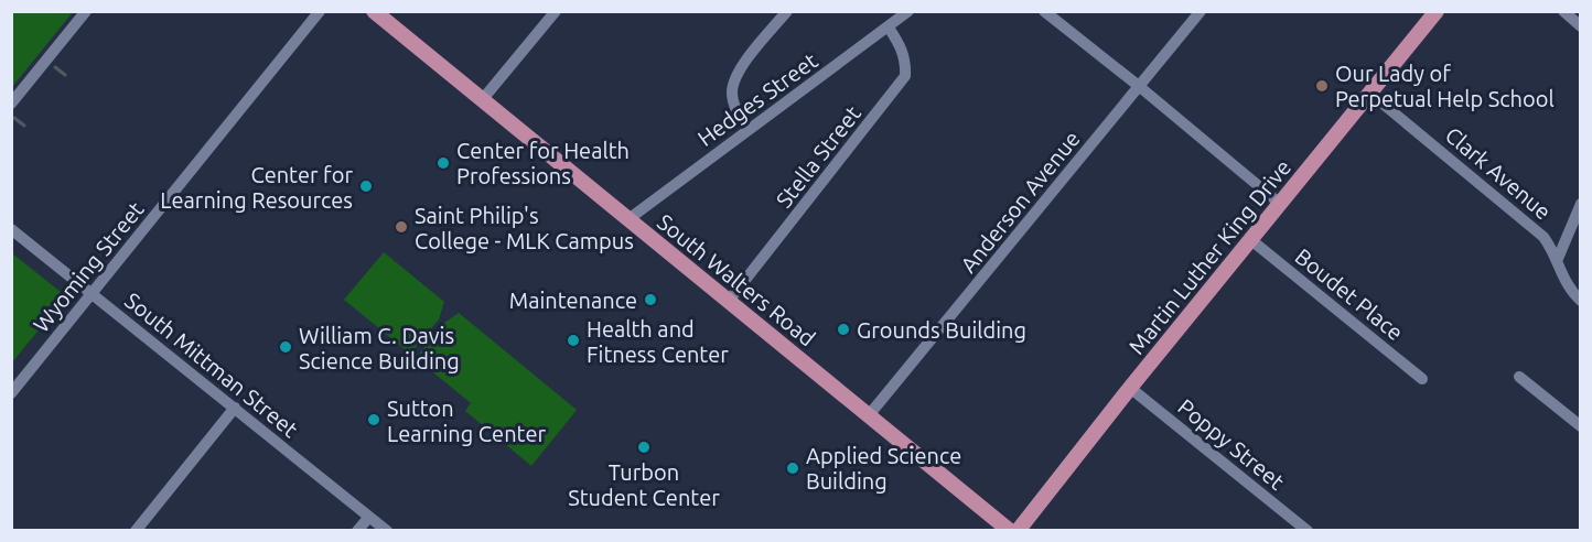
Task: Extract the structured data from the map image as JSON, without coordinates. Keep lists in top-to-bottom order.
{
  "streets": {
    "main road": ["Martin Luther King Drive", "South Walters Road"],
    "street": [
      "Hedges Street",
      "Stella Street",
      "Clark Avenue",
      "Anderson Avenue",
      "Wyoming Street",
      "Boudet Place",
      "South Mittman Street",
      "Poppy Street"
    ]
  },
  "crossings": [
    ["Hedges Street", "Stella Street"],
    ["Hedges Street", "South Walters Road"],
    ["Stella Street", "South Walters Road"],
    ["Clark Avenue", "Martin Luther King Drive"],
    ["Anderson Avenue", "South Walters Road"],
    ["Martin Luther King Drive", "Boudet Place"],
    ["Martin Luther King Drive", "Poppy Street"],
    ["Wyoming Street", "South Mittman Street"]
  ],
  "places": [
    "Our Lady of Perpetual Help School",
    "Center for Health Professions",
    "Center for Learning Resources",
    "Saint Philip's College - MLK Campus",
    "Maintenance",
    "Grounds Building",
    "Health and Fitness Center",
    "William C. Davis Science Building",
    "Sutton Learning Center",
    "Turbon Student Center",
    "Applied Science Building"
  ]
}
